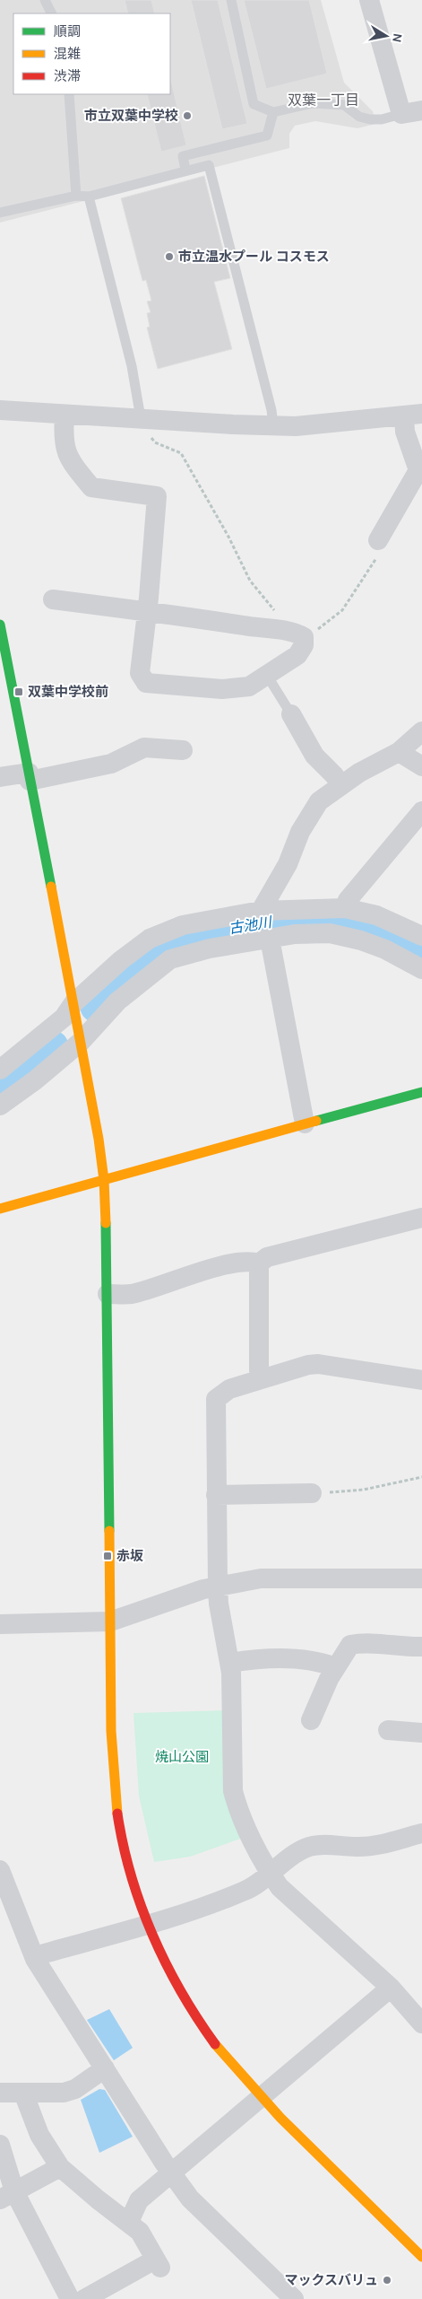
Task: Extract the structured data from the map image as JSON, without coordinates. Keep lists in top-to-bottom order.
{
  "districts": ["双葉一丁目"],
  "water": ["古池川"],
  "parks": ["焼山公園"],
  "places": {
    "other": ["市立双葉中学校", "市立温水プール コスモス", "マックスバリュ"],
    "transit": ["双葉中学校前", "赤坂"]
  },
  "legend": ["順調", "混雑", "渋滞"],
  "north": "right"
}
